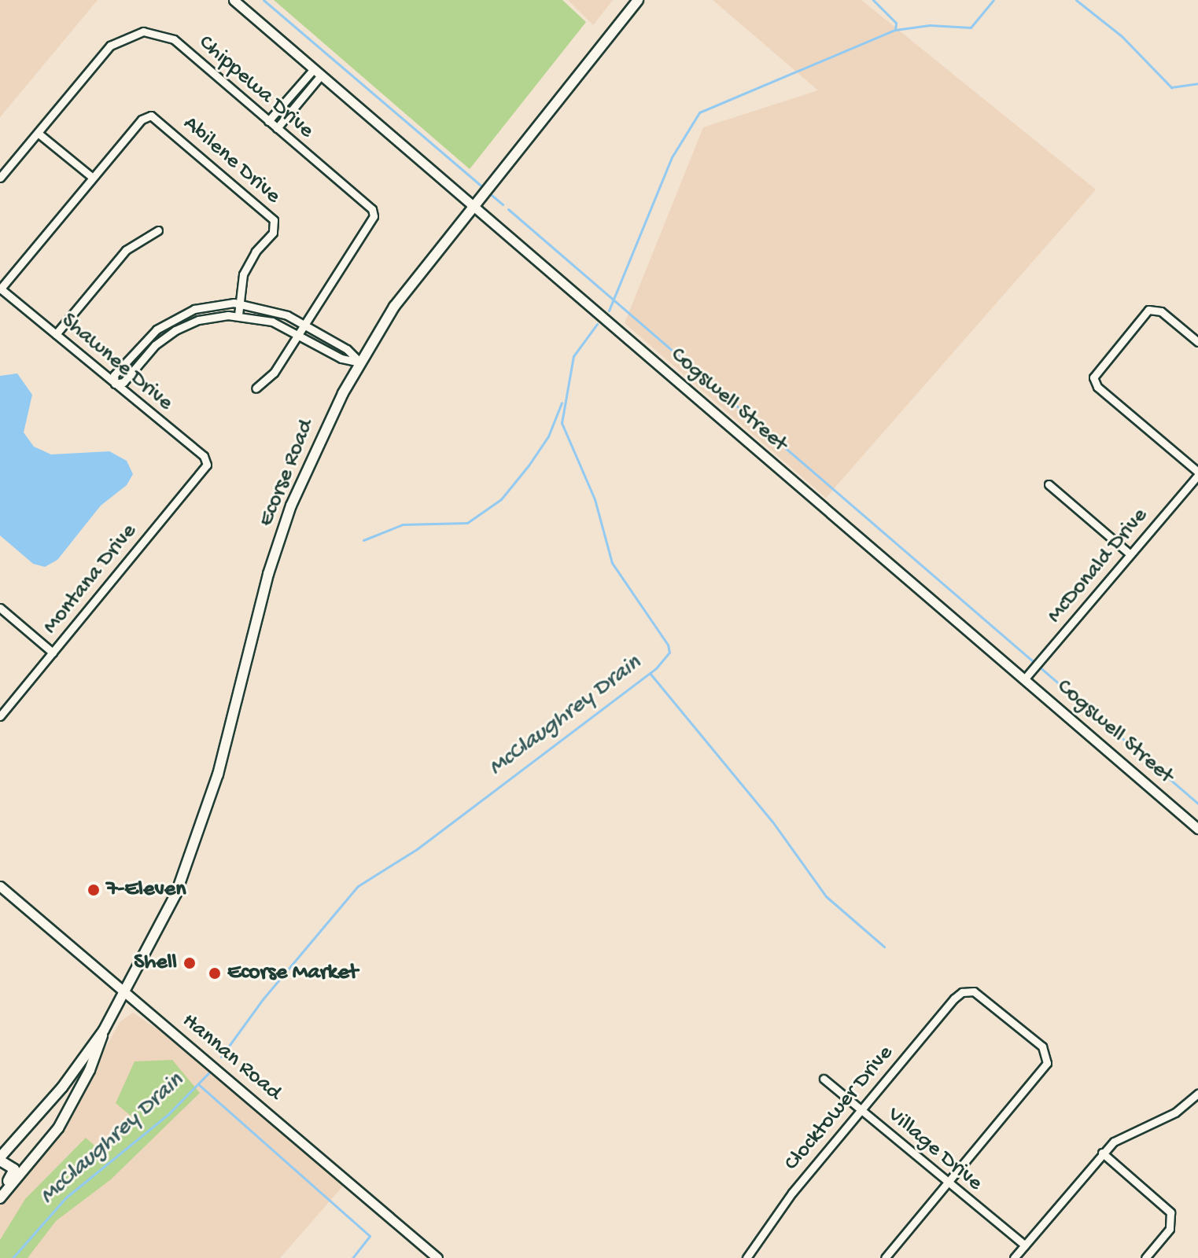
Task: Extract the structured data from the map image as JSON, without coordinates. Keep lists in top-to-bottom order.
{
  "streets": {
    "main road": ["Ecorse Road"],
    "street": [
      "Chippewa Drive",
      "Abilene Drive",
      "Shawnee Drive",
      "Cogswell Street",
      "McDonald Drive",
      "Montana Drive",
      "Hannan Road",
      "Clocktower Drive",
      "Village Drive"
    ]
  },
  "crossings": [
    ["Shawnee Drive", "Montana Drive"],
    ["Cogswell Street", "Ecorse Road"],
    ["Cogswell Street", "McDonald Drive"],
    ["Ecorse Road", "Hannan Road"],
    ["Clocktower Drive", "Village Drive"]
  ],
  "water": ["McClaughrey Drain"],
  "places": ["7-Eleven", "Shell", "Ecorse Market"]
}
